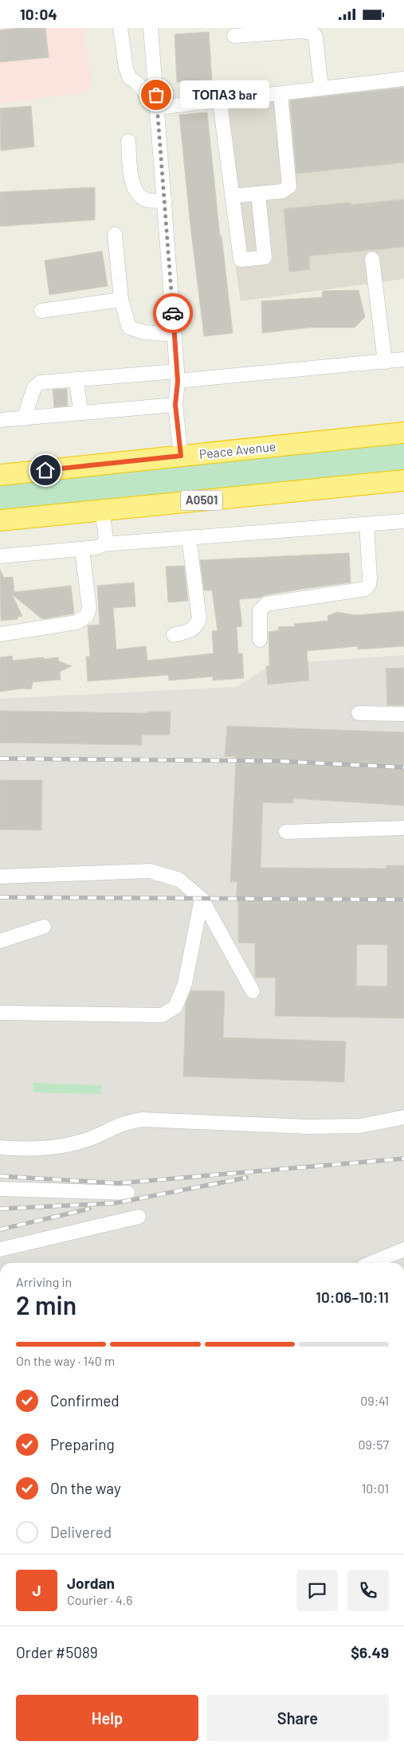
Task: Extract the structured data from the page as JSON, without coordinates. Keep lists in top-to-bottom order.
{
  "streets": {
    "highway": ["Peace Avenue", "A0501"]
  },
  "places": ["ТОПАЗ bar"],
  "page": {
    "status": "10:04",
    "bubble": "ТОПАЗ bar",
    "heading": ["2 min", "Arriving in", "10:06–10:11"],
    "panel": [
      "Jordan",
      "Courier · 4.6",
      "Order #5089",
      "$6.49"
    ],
    "bar": "On the way · 140 m",
    "list": [
      ["Confirmed", "09:41"],
      ["Preparing", "09:57"],
      ["On the way", "10:01"],
      "Delivered"
    ],
    "round": "J",
    "buttons": ["Help", "Share"]
  }
}
